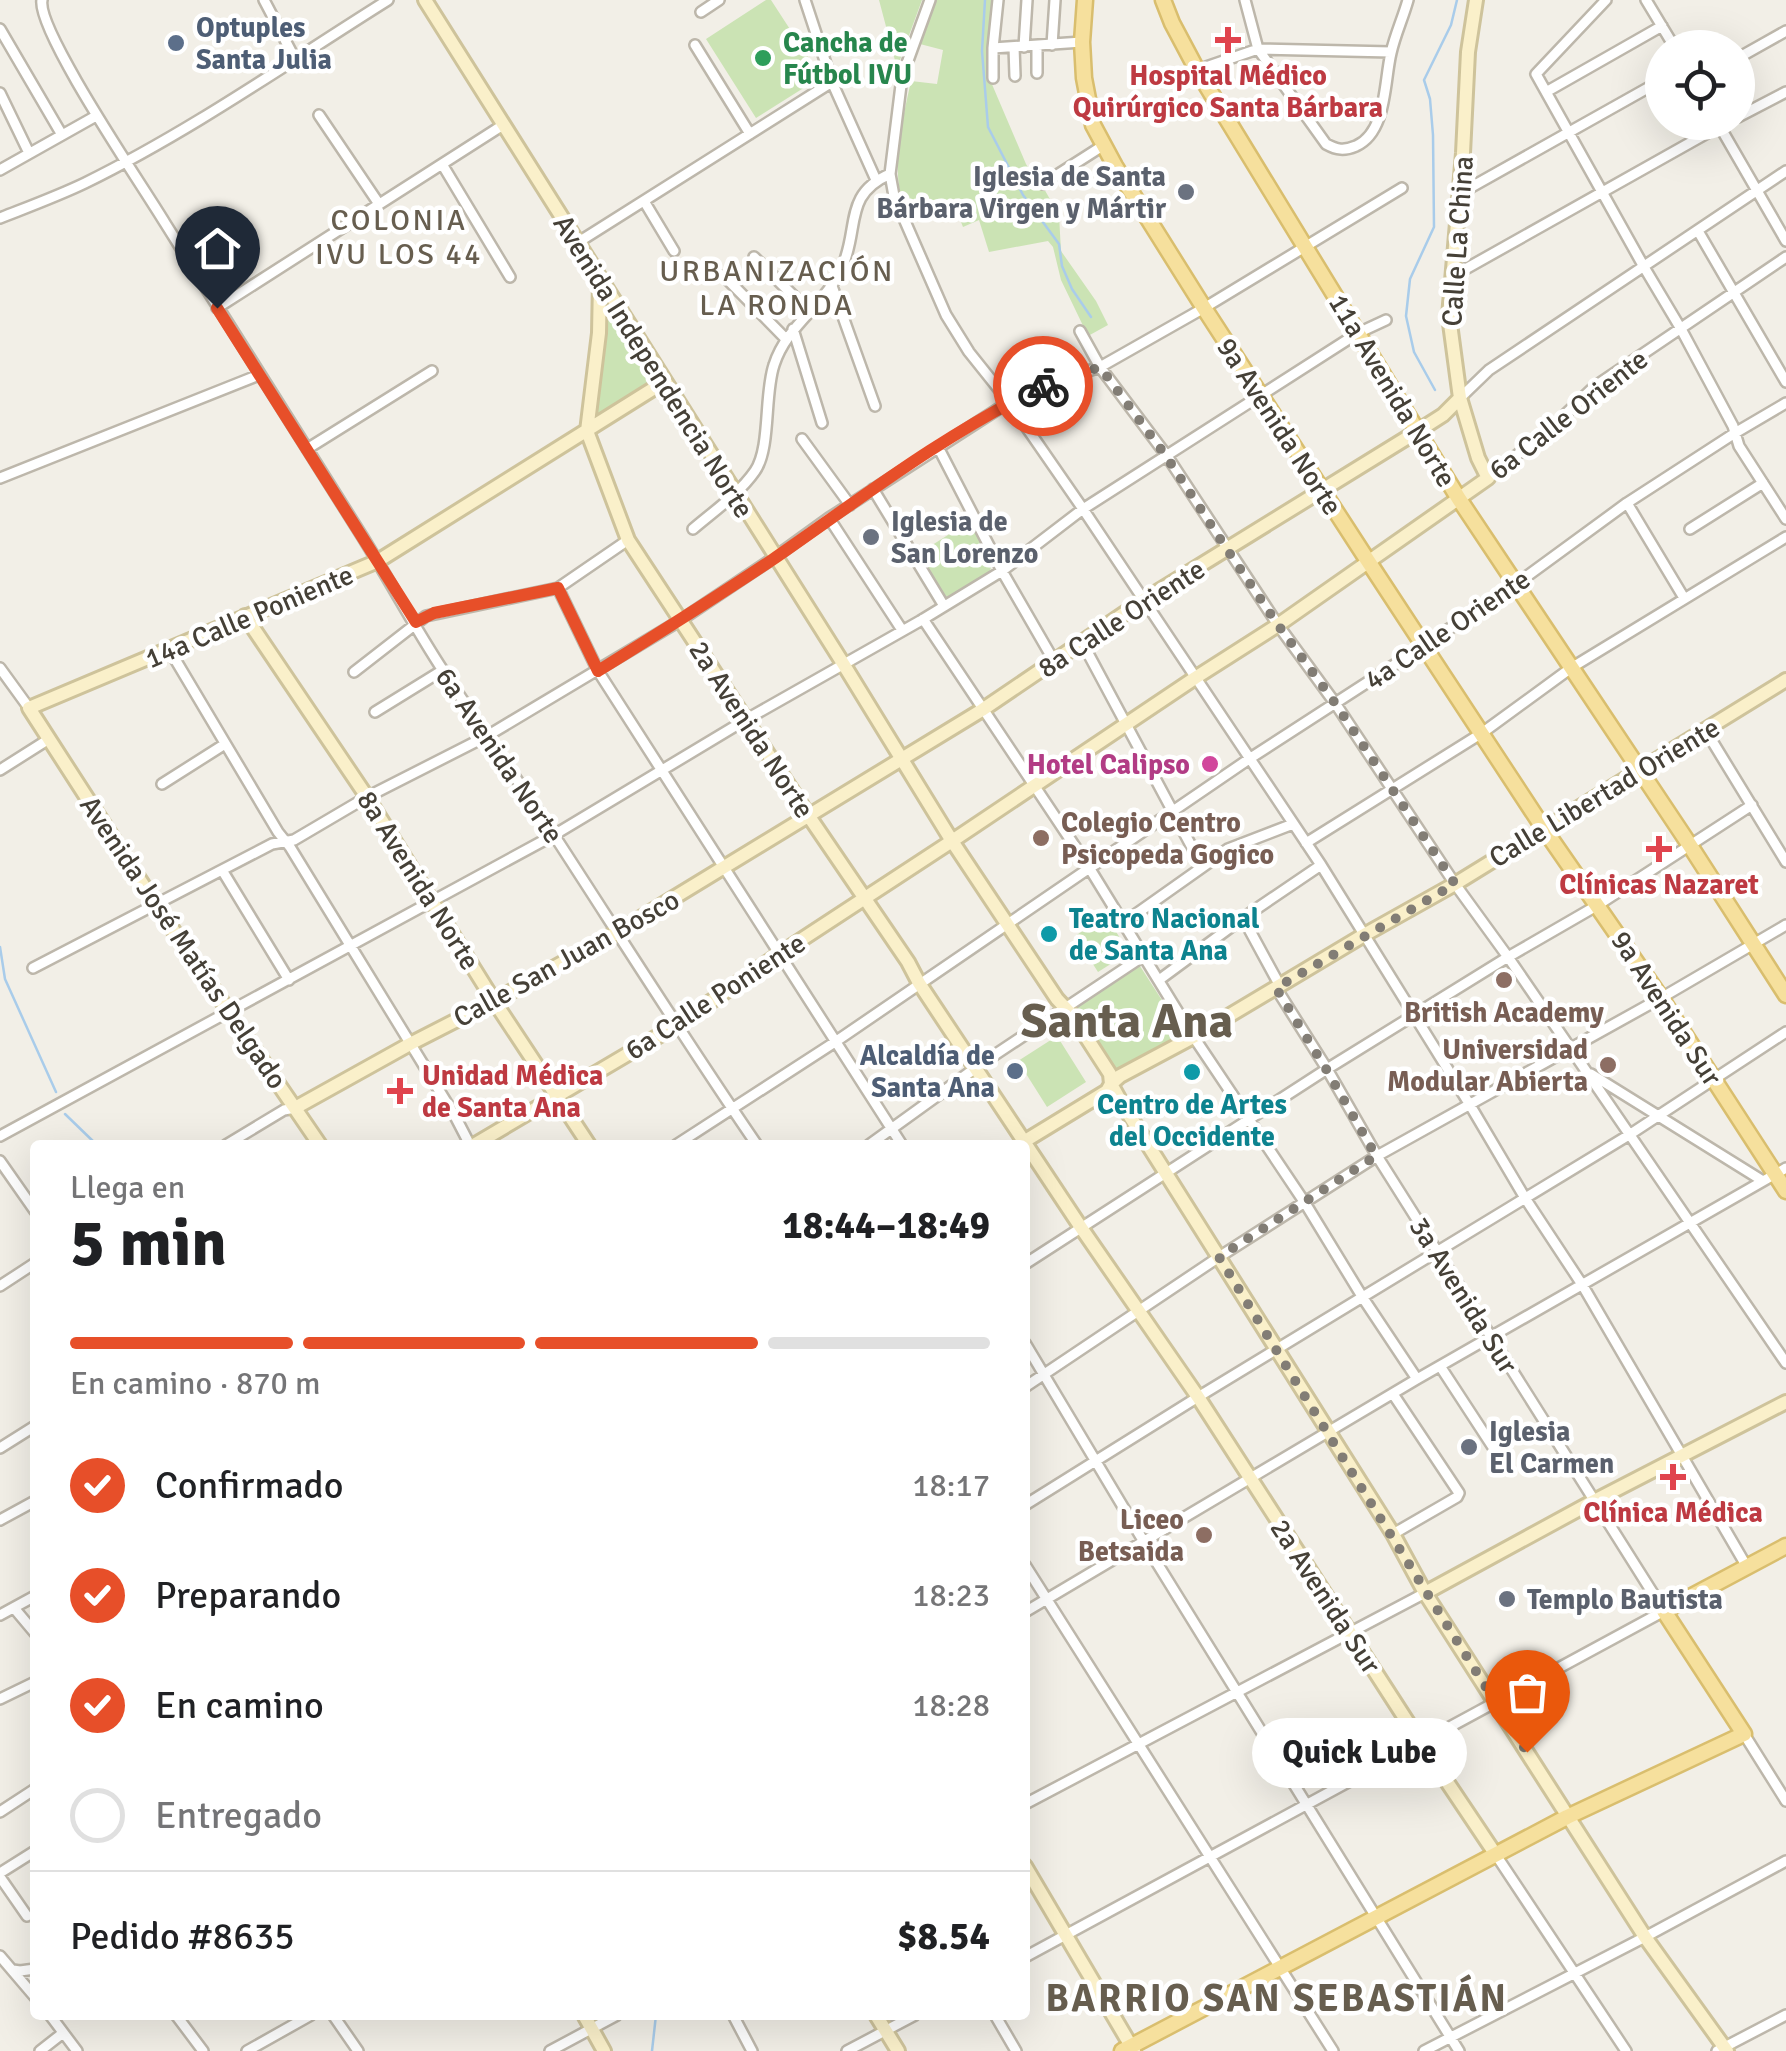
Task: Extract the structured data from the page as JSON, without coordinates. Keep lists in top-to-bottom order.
{
  "streets": {
    "main road": [
      "11a Avenida Norte",
      "9a Avenida Norte",
      "9a Avenida Sur",
      "3a Avenida Sur"
    ],
    "street": [
      "Calle La China",
      "Avenida Independencia Norte",
      "6a Calle Oriente",
      "14a Calle Poniente",
      "8a Calle Oriente",
      "4a Calle Oriente",
      "2a Avenida Norte",
      "6a Avenida Norte",
      "Calle Libertad Oriente",
      "8a Avenida Norte",
      "Avenida José Matías Delgado",
      "Calle San Juan Bosco",
      "6a Calle Poniente",
      "2a Avenida Sur"
    ]
  },
  "crossings": [
    ["Calle La China", "6a Calle Oriente"],
    ["Calle La China", "8a Calle Oriente"],
    ["Avenida Independencia Norte", "6a Calle Oriente"],
    ["Avenida Independencia Norte", "14a Calle Poniente"],
    ["Avenida Independencia Norte", "8a Calle Oriente"],
    ["Avenida Independencia Norte", "4a Calle Oriente"],
    ["Avenida Independencia Norte", "2a Avenida Norte"],
    ["Avenida Independencia Norte", "Calle Libertad Oriente"],
    ["Avenida Independencia Norte", "Calle San Juan Bosco"],
    ["Avenida Independencia Norte", "6a Calle Poniente"],
    ["11a Avenida Norte", "6a Calle Oriente"],
    ["11a Avenida Norte", "8a Calle Oriente"],
    ["11a Avenida Norte", "4a Calle Oriente"],
    ["11a Avenida Norte", "Calle Libertad Oriente"],
    ["6a Calle Oriente", "9a Avenida Norte"],
    ["6a Calle Oriente", "6a Calle Poniente"],
    ["9a Avenida Norte", "8a Calle Oriente"],
    ["9a Avenida Norte", "4a Calle Oriente"],
    ["9a Avenida Norte", "Calle Libertad Oriente"],
    ["9a Avenida Norte", "9a Avenida Sur"],
    ["14a Calle Poniente", "2a Avenida Norte"],
    ["14a Calle Poniente", "6a Avenida Norte"],
    ["14a Calle Poniente", "8a Avenida Norte"],
    ["14a Calle Poniente", "Avenida José Matías Delgado"],
    ["8a Calle Oriente", "Calle San Juan Bosco"],
    ["4a Calle Oriente", "2a Avenida Norte"],
    ["4a Calle Oriente", "6a Avenida Norte"],
    ["2a Avenida Norte", "Calle San Juan Bosco"],
    ["2a Avenida Norte", "6a Calle Poniente"],
    ["6a Avenida Norte", "Calle San Juan Bosco"],
    ["6a Avenida Norte", "6a Calle Poniente"],
    ["Calle Libertad Oriente", "9a Avenida Sur"],
    ["Calle Libertad Oriente", "3a Avenida Sur"],
    ["8a Avenida Norte", "Calle San Juan Bosco"],
    ["8a Avenida Norte", "6a Calle Poniente"],
    ["Avenida José Matías Delgado", "Calle San Juan Bosco"]
  ],
  "districts": [
    "COLONIA IVU LOS 44",
    "URBANIZACIÓN LA RONDA",
    "Santa Ana",
    "BARRIO SAN SEBASTIÁN"
  ],
  "places": {
    "health": [
      "Hospital Médico Quirúrgico Santa Bárbara",
      "Clínicas Nazaret",
      "Unidad Médica de Santa Ana",
      "Clínica Médica"
    ],
    "other": [
      "Optuples Santa Julia",
      "Cancha de Fútbol IVU",
      "Iglesia de Santa Bárbara Virgen y Mártir",
      "Iglesia de San Lorenzo",
      "Hotel Calipso",
      "Colegio Centro Psicopeda Gogico",
      "Teatro Nacional de Santa Ana",
      "British Academy",
      "Universidad Modular Abierta",
      "Alcaldía de Santa Ana",
      "Centro de Artes del Occidente",
      "Iglesia El Carmen",
      "Liceo Betsaida",
      "Templo Bautista",
      "Quick Lube"
    ]
  },
  "page": {
    "heading": ["5 min", "Llega en", "18:44–18:49"],
    "panel": ["Pedido #8635", "$8.54"],
    "bar": "En camino · 870 m",
    "list": [
      ["Confirmado", "18:17"],
      ["Preparando", "18:23"],
      ["En camino", "18:28"],
      "Entregado"
    ],
    "bubble": "Quick Lube"
  }
}
